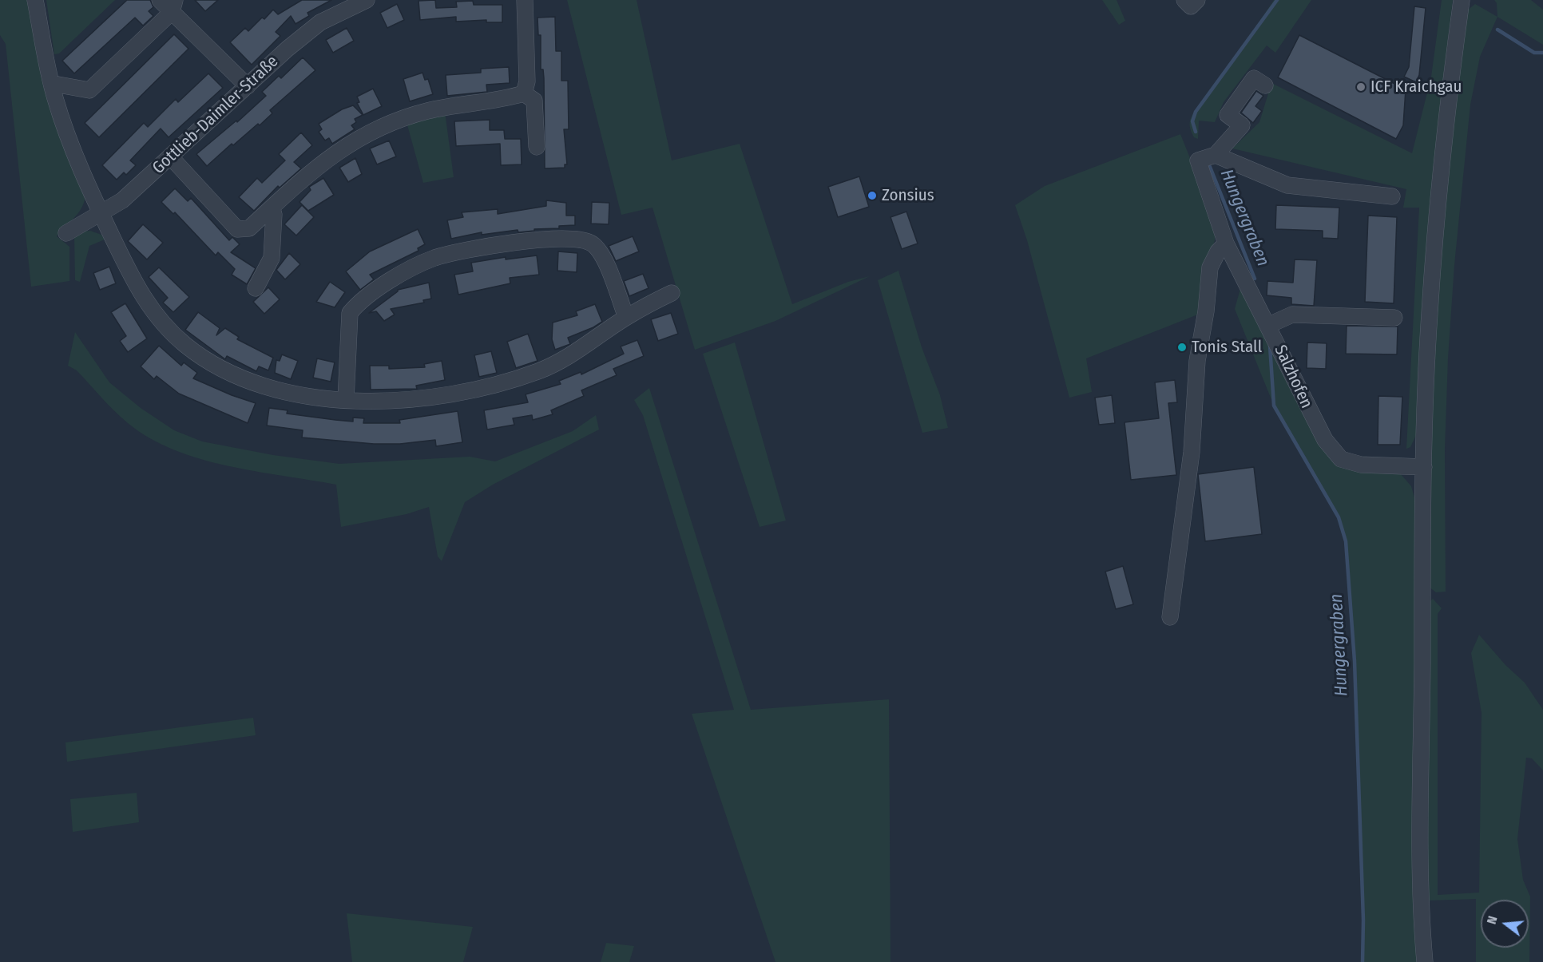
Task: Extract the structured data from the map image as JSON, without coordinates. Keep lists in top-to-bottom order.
{
  "streets": {
    "street": ["Gottlieb-Daimler-Straße", "Salzhofen"]
  },
  "water": ["Hungergraben"],
  "places": ["ICF Kraichgau", "Zonsius", "Tonis Stall"],
  "north": "left"
}
